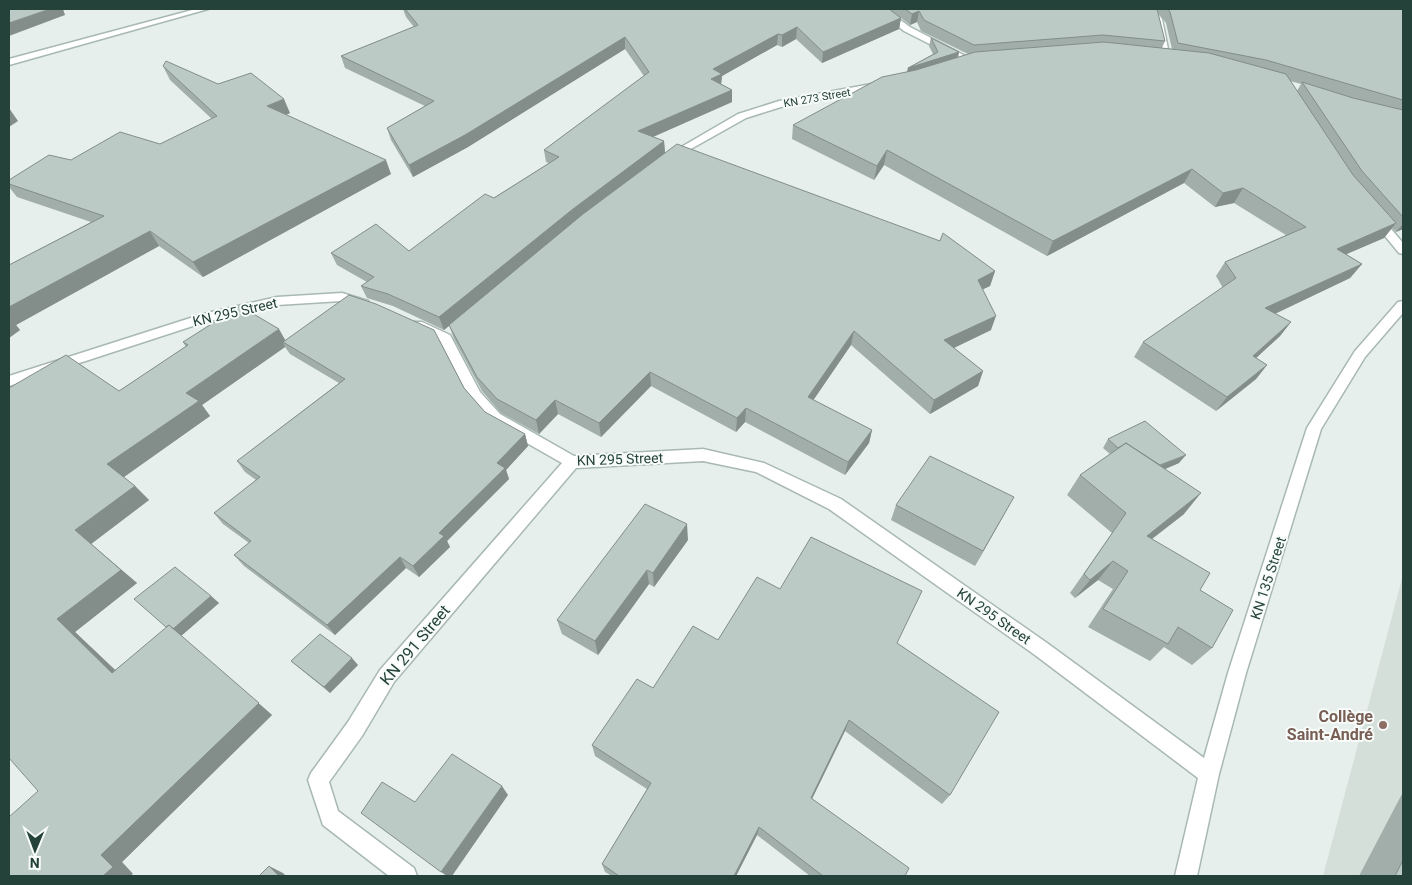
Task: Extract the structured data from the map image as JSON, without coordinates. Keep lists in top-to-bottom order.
{
  "streets": {
    "street": [
      "KN 273 Street",
      "KN 295 Street",
      "KN 135 Street",
      "KN 291 Street"
    ]
  },
  "crossings": [
    ["KN 295 Street", "KN 135 Street"],
    ["KN 295 Street", "KN 291 Street"]
  ],
  "places": ["Collège Saint-André"],
  "north": "bottom"
}
